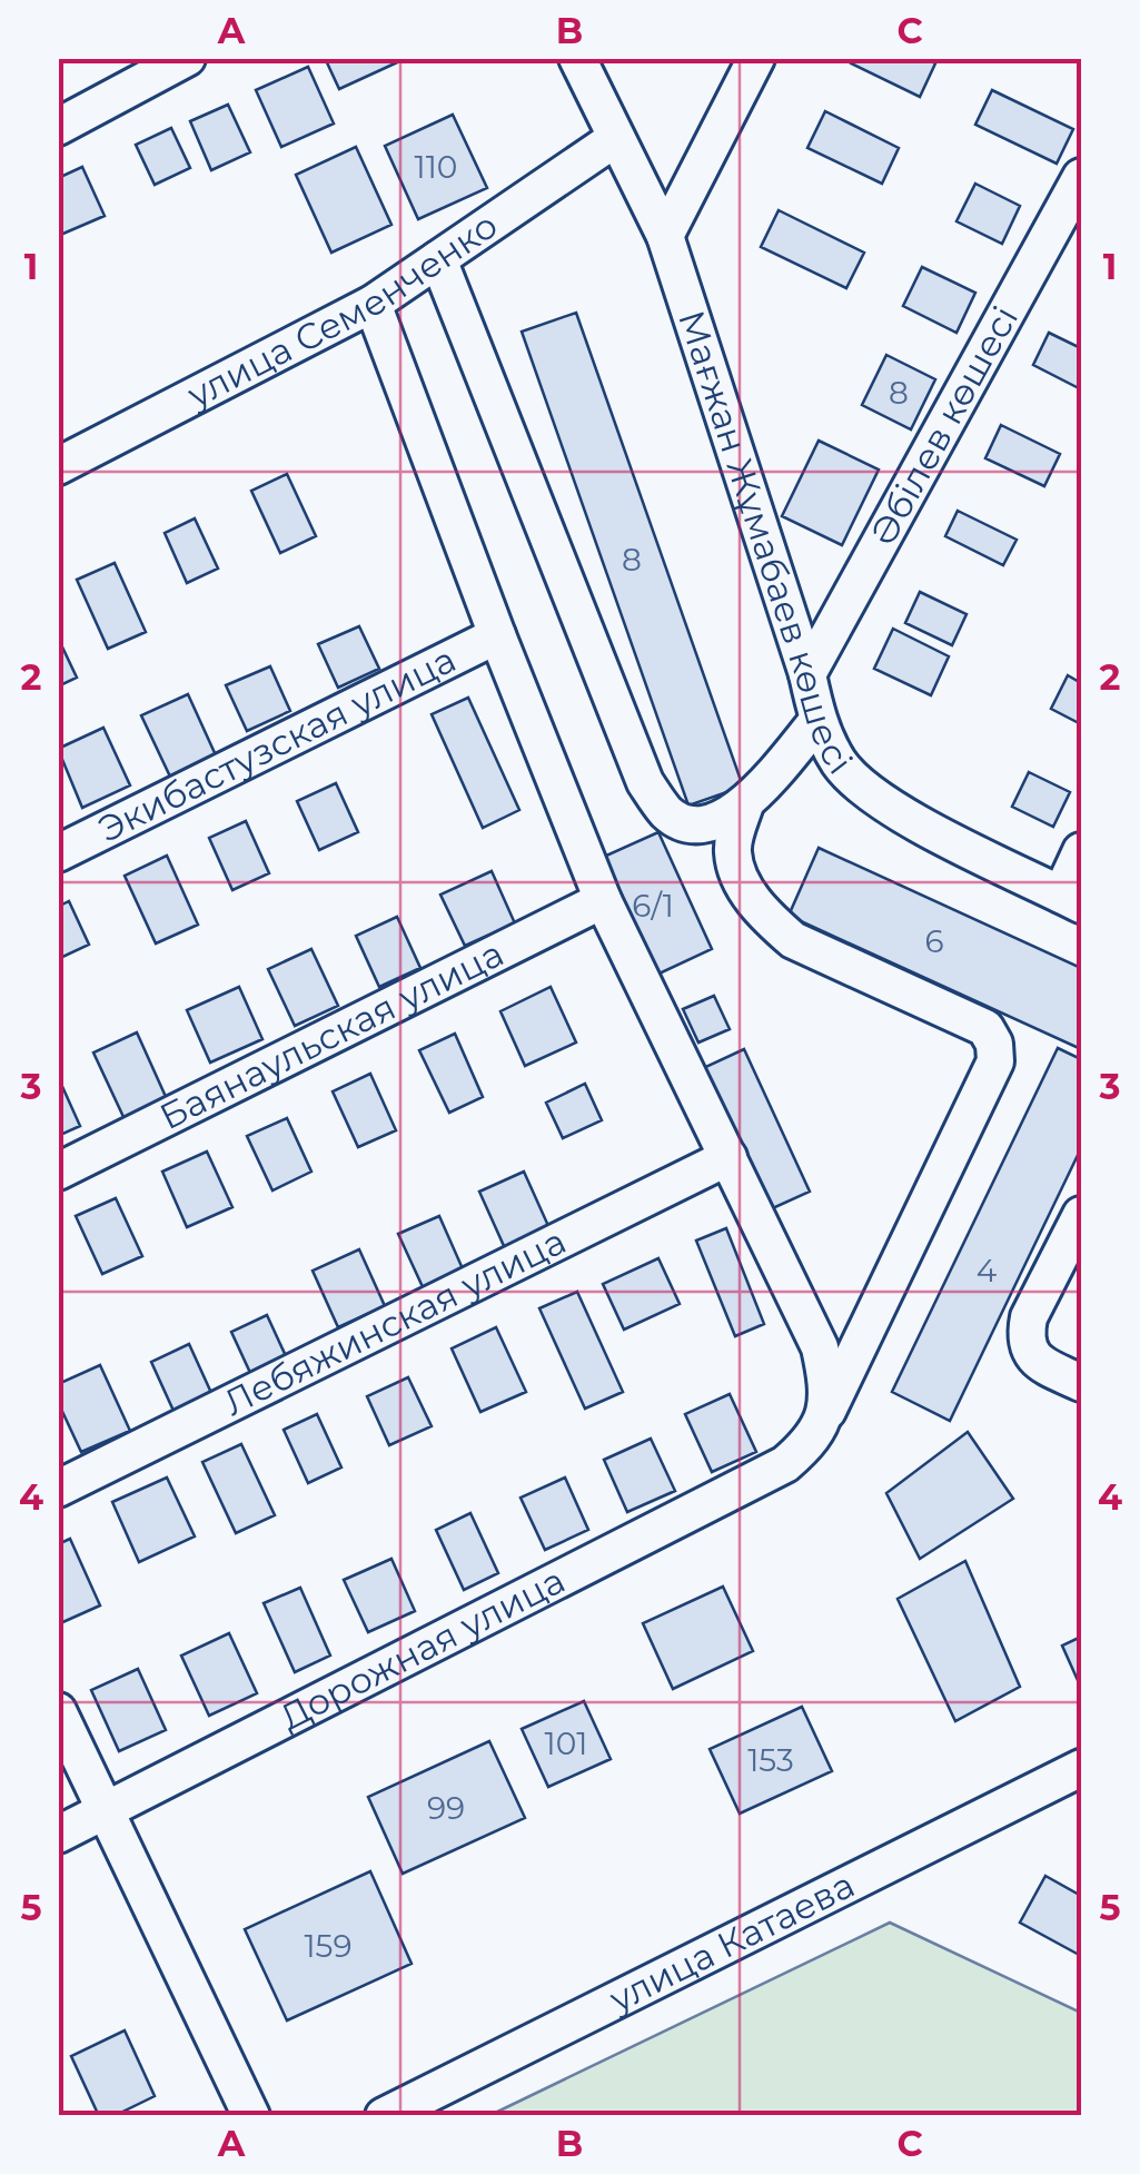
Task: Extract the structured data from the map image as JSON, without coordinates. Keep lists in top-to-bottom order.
{
  "streets": {
    "street": [
      "улица Семенченко",
      "Әбілев көшесі",
      "Мағжан Жұмабаев көшесі",
      "Экибастузская улица",
      "Баянаульская улица",
      "Лебяжинская улица",
      "Дорожная улица",
      "улица Катаева"
    ]
  },
  "crossings": [
    ["улица Семенченко", "Мағжан Жұмабаев көшесі"],
    ["Әбілев көшесі", "Мағжан Жұмабаев көшесі"]
  ],
  "house_numbers": [
    "110",
    "8",
    "8",
    "6/1",
    "6",
    "4",
    "101",
    "153",
    "99",
    "159"
  ],
  "grid": {
    "columns": ["A", "B", "C"],
    "rows": [
      "1",
      "2",
      "3",
      "4",
      "5"
    ]
  }
}
